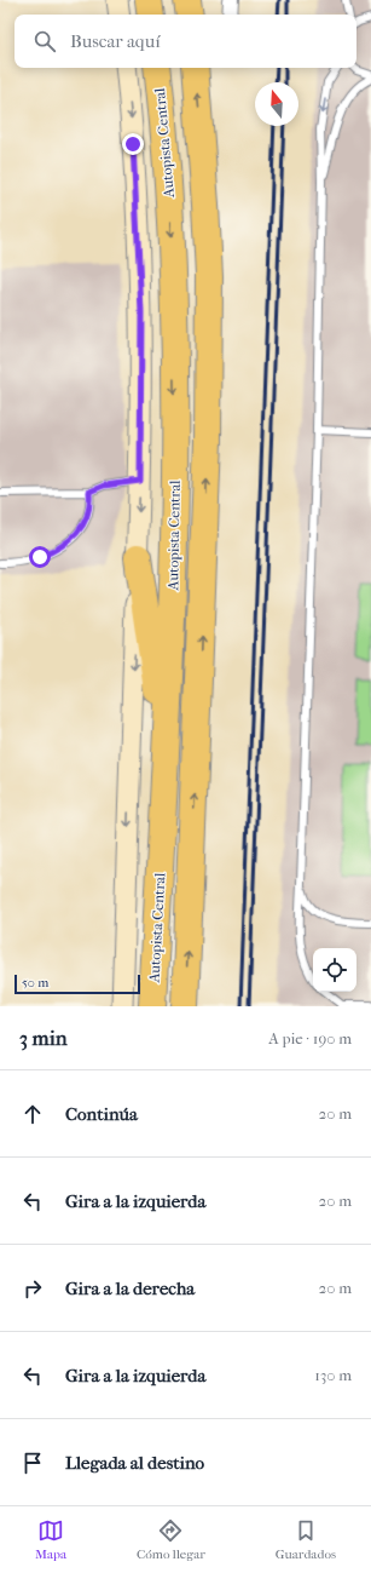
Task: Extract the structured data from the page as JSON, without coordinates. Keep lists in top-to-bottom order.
{
  "streets": {
    "highway": ["Autopista Central"]
  },
  "scale_bar": "50 m",
  "north": "top",
  "page": {
    "search": "Buscar aquí",
    "scale": "50 m",
    "heading": ["3 min", "A pie · 190 m"],
    "list": [
      ["Continúa", "20 m"],
      ["Gira a la izquierda", "20 m"],
      ["Gira a la derecha", "20 m"],
      ["Gira a la izquierda", "130 m"],
      "Llegada al destino"
    ],
    "nav": ["Mapa", "Cómo llegar", "Guardados"]
  }
}
